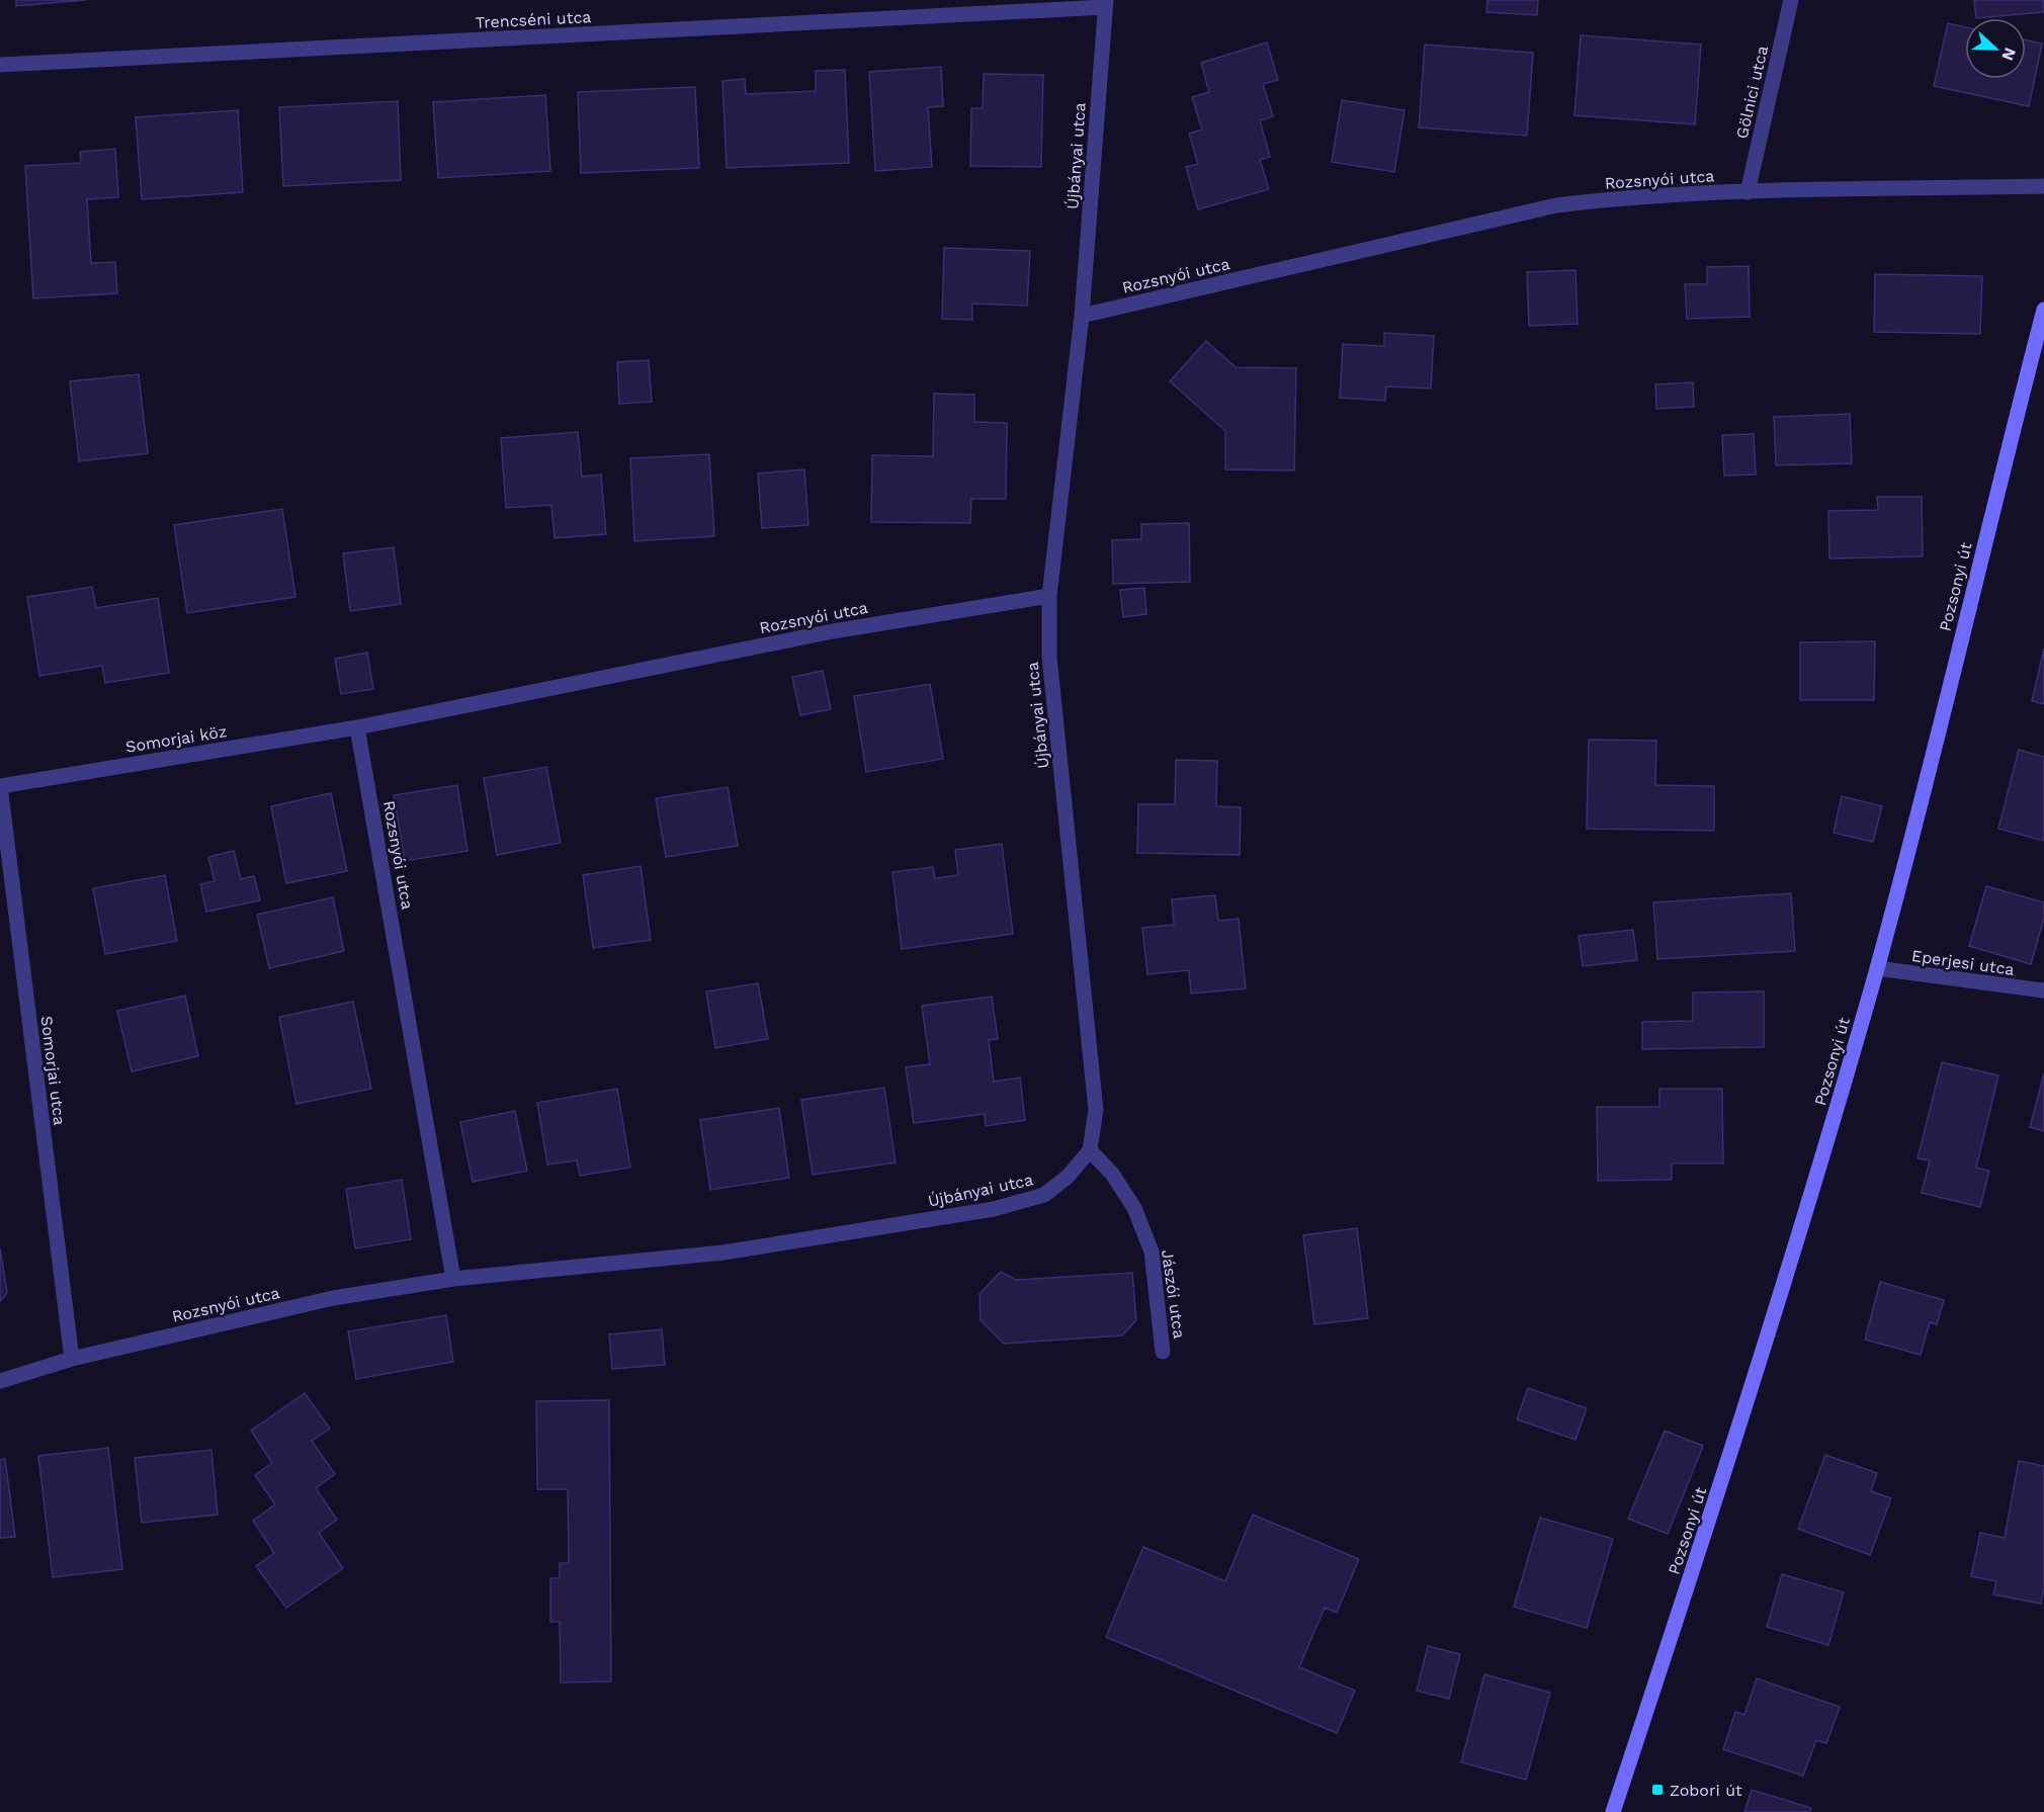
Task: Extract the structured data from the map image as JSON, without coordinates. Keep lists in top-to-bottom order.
{
  "streets": {
    "street": [
      "Trencséni utca",
      "Gölnici utca",
      "Újbányai utca",
      "Rozsnyói utca",
      "Pozsonyi út",
      "Somorjai köz",
      "Eperjesi utca",
      "Somorjai utca",
      "Jászói utca"
    ]
  },
  "crossings": [
    ["Trencséni utca", "Újbányai utca"],
    ["Gölnici utca", "Rozsnyói utca"],
    ["Újbányai utca", "Rozsnyói utca"],
    ["Újbányai utca", "Jászói utca"],
    ["Rozsnyói utca", "Somorjai köz"],
    ["Rozsnyói utca", "Somorjai utca"],
    ["Pozsonyi út", "Eperjesi utca"],
    ["Somorjai köz", "Somorjai utca"]
  ],
  "places": {
    "transit": ["Zobori út"]
  },
  "north": "right"
}
